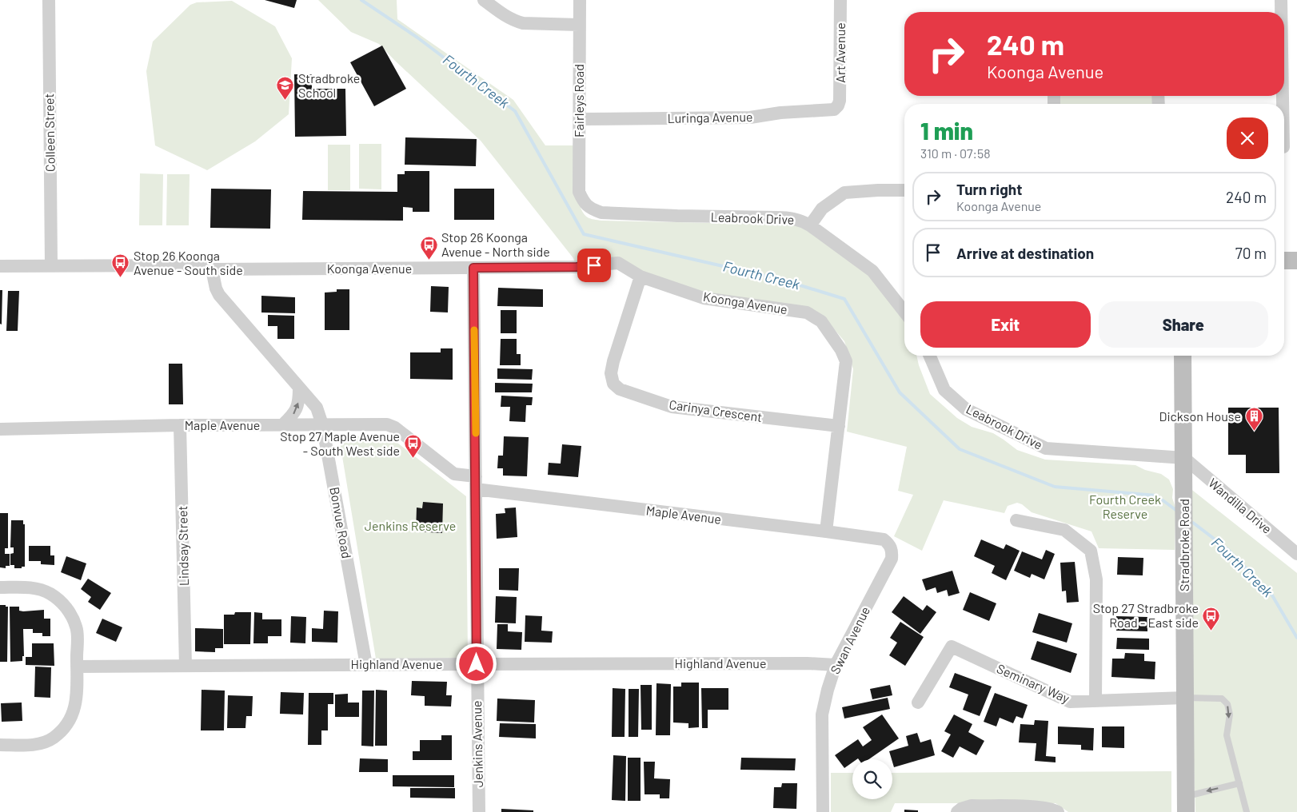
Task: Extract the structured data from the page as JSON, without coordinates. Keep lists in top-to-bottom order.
{
  "streets": {
    "main road": ["Stradbroke Road"],
    "street": [
      "Art Avenue",
      "Fairleys Road",
      "Luringa Avenue",
      "Colleen Street",
      "Leabrook Drive",
      "Koonga Avenue",
      "Carinya Crescent",
      "Maple Avenue",
      "Wandilla Drive",
      "Bonvue Road",
      "Lindsay Street",
      "Swan Avenue",
      "Highland Avenue",
      "Seminary Way",
      "Jenkins Avenue"
    ]
  },
  "crossings": [
    ["Art Avenue", "Luringa Avenue"],
    ["Fairleys Road", "Luringa Avenue"],
    ["Fairleys Road", "Leabrook Drive"],
    ["Colleen Street", "Koonga Avenue"],
    ["Leabrook Drive", "Wandilla Drive"],
    ["Leabrook Drive", "Stradbroke Road"],
    ["Koonga Avenue", "Carinya Crescent"],
    ["Koonga Avenue", "Maple Avenue"],
    ["Koonga Avenue", "Bonvue Road"],
    ["Koonga Avenue", "Jenkins Avenue"],
    ["Maple Avenue", "Bonvue Road"],
    ["Maple Avenue", "Lindsay Street"],
    ["Maple Avenue", "Swan Avenue"],
    ["Maple Avenue", "Jenkins Avenue"],
    ["Wandilla Drive", "Stradbroke Road"],
    ["Bonvue Road", "Highland Avenue"],
    ["Stradbroke Road", "Seminary Way"],
    ["Lindsay Street", "Highland Avenue"],
    ["Swan Avenue", "Highland Avenue"],
    ["Highland Avenue", "Jenkins Avenue"]
  ],
  "water": ["Fourth Creek"],
  "parks": ["Fourth Creek Reserve", "Jenkins Reserve"],
  "places": {
    "school or university": ["Stradbroke School"],
    "bus stop": [
      "Stop 26 Koonga Avenue - North side",
      "Stop 26 Koonga Avenue - South side",
      "Stop 27 Maple Avenue - South West side",
      "Stop 27 Stradbroke Road - East side"
    ],
    "building": ["Dickson House"]
  },
  "page": {
    "turn": ["240 m", "Koonga Avenue"],
    "heading": ["1 min", "310 m · 07:58"],
    "list": [
      {
        "name": "Turn right",
        "note": "Koonga Avenue",
        "value": "240 m"
      },
      {
        "name": "Arrive at destination",
        "value": "70 m"
      }
    ],
    "buttons": ["Exit", "Share"]
  }
}
